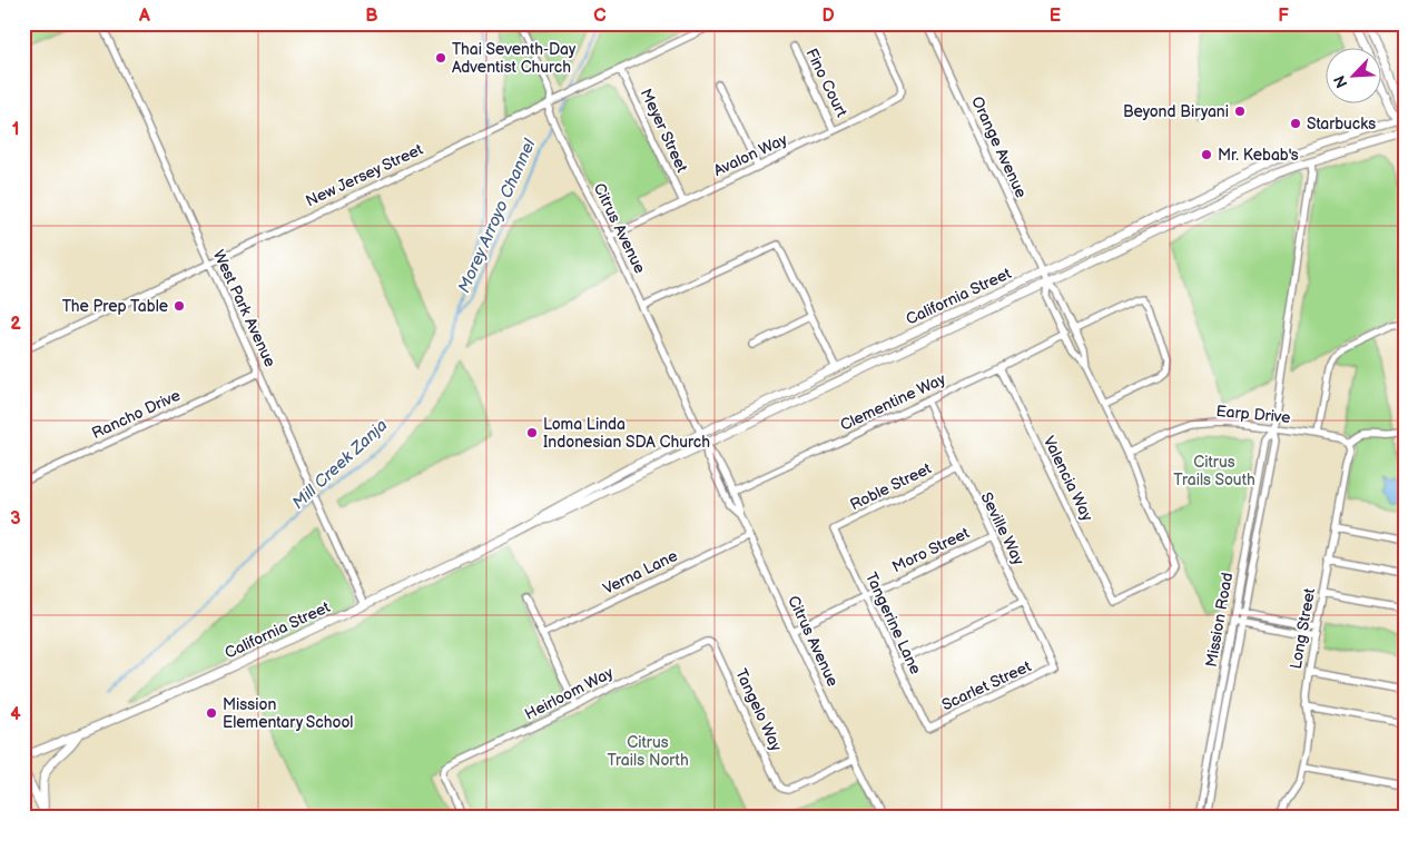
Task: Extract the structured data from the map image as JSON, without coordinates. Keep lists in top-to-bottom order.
{
  "streets": {
    "main road": ["California Street"],
    "street": [
      "Fino Court",
      "Meyer Street",
      "Orange Avenue",
      "Avalon Way",
      "New Jersey Street",
      "Citrus Avenue",
      "West Park Avenue",
      "Clementine Way",
      "Rancho Drive",
      "Earp Drive",
      "Valencia Way",
      "Roble Street",
      "Seville Way",
      "Moro Street",
      "Verna Lane",
      "Mission Road",
      "Tangerine Lane",
      "Long Street",
      "Scarlet Street",
      "Heirloom Way",
      "Tangelo Way"
    ]
  },
  "crossings": [
    ["Fino Court", "Avalon Way"],
    ["Meyer Street", "Avalon Way"],
    ["Meyer Street", "New Jersey Street"],
    ["Orange Avenue", "California Street"],
    ["Orange Avenue", "Clementine Way"],
    ["Orange Avenue", "Earp Drive"],
    ["Orange Avenue", "Valencia Way"],
    ["Avalon Way", "Citrus Avenue"],
    ["New Jersey Street", "Citrus Avenue"],
    ["New Jersey Street", "West Park Avenue"],
    ["Citrus Avenue", "California Street"],
    ["Citrus Avenue", "Clementine Way"],
    ["Citrus Avenue", "Moro Street"],
    ["Citrus Avenue", "Verna Lane"],
    ["Citrus Avenue", "Tangelo Way"],
    ["California Street", "West Park Avenue"],
    ["California Street", "Mission Road"],
    ["West Park Avenue", "Rancho Drive"],
    ["Clementine Way", "Valencia Way"],
    ["Clementine Way", "Seville Way"],
    ["Earp Drive", "Mission Road"],
    ["Earp Drive", "Long Street"],
    ["Roble Street", "Seville Way"],
    ["Roble Street", "Tangerine Lane"],
    ["Seville Way", "Moro Street"],
    ["Seville Way", "Scarlet Street"],
    ["Moro Street", "Tangerine Lane"],
    ["Tangerine Lane", "Scarlet Street"],
    ["Heirloom Way", "Tangelo Way"]
  ],
  "water": ["Morey Arroyo Channel", "Mill Creek Zanja"],
  "parks": ["Citrus Trails South", "Citrus Trails North"],
  "places": [
    "Thai Seventh-Day Adventist Church",
    "Beyond Biryani",
    "Starbucks",
    "Mr. Kebab's",
    "The Prep Table",
    "Loma Linda Indonesian SDA Church",
    "Mission Elementary School"
  ],
  "north": "bottom left",
  "grid": {
    "columns": [
      "A",
      "B",
      "C",
      "D",
      "E",
      "F"
    ],
    "rows": [
      "1",
      "2",
      "3",
      "4"
    ]
  }
}
